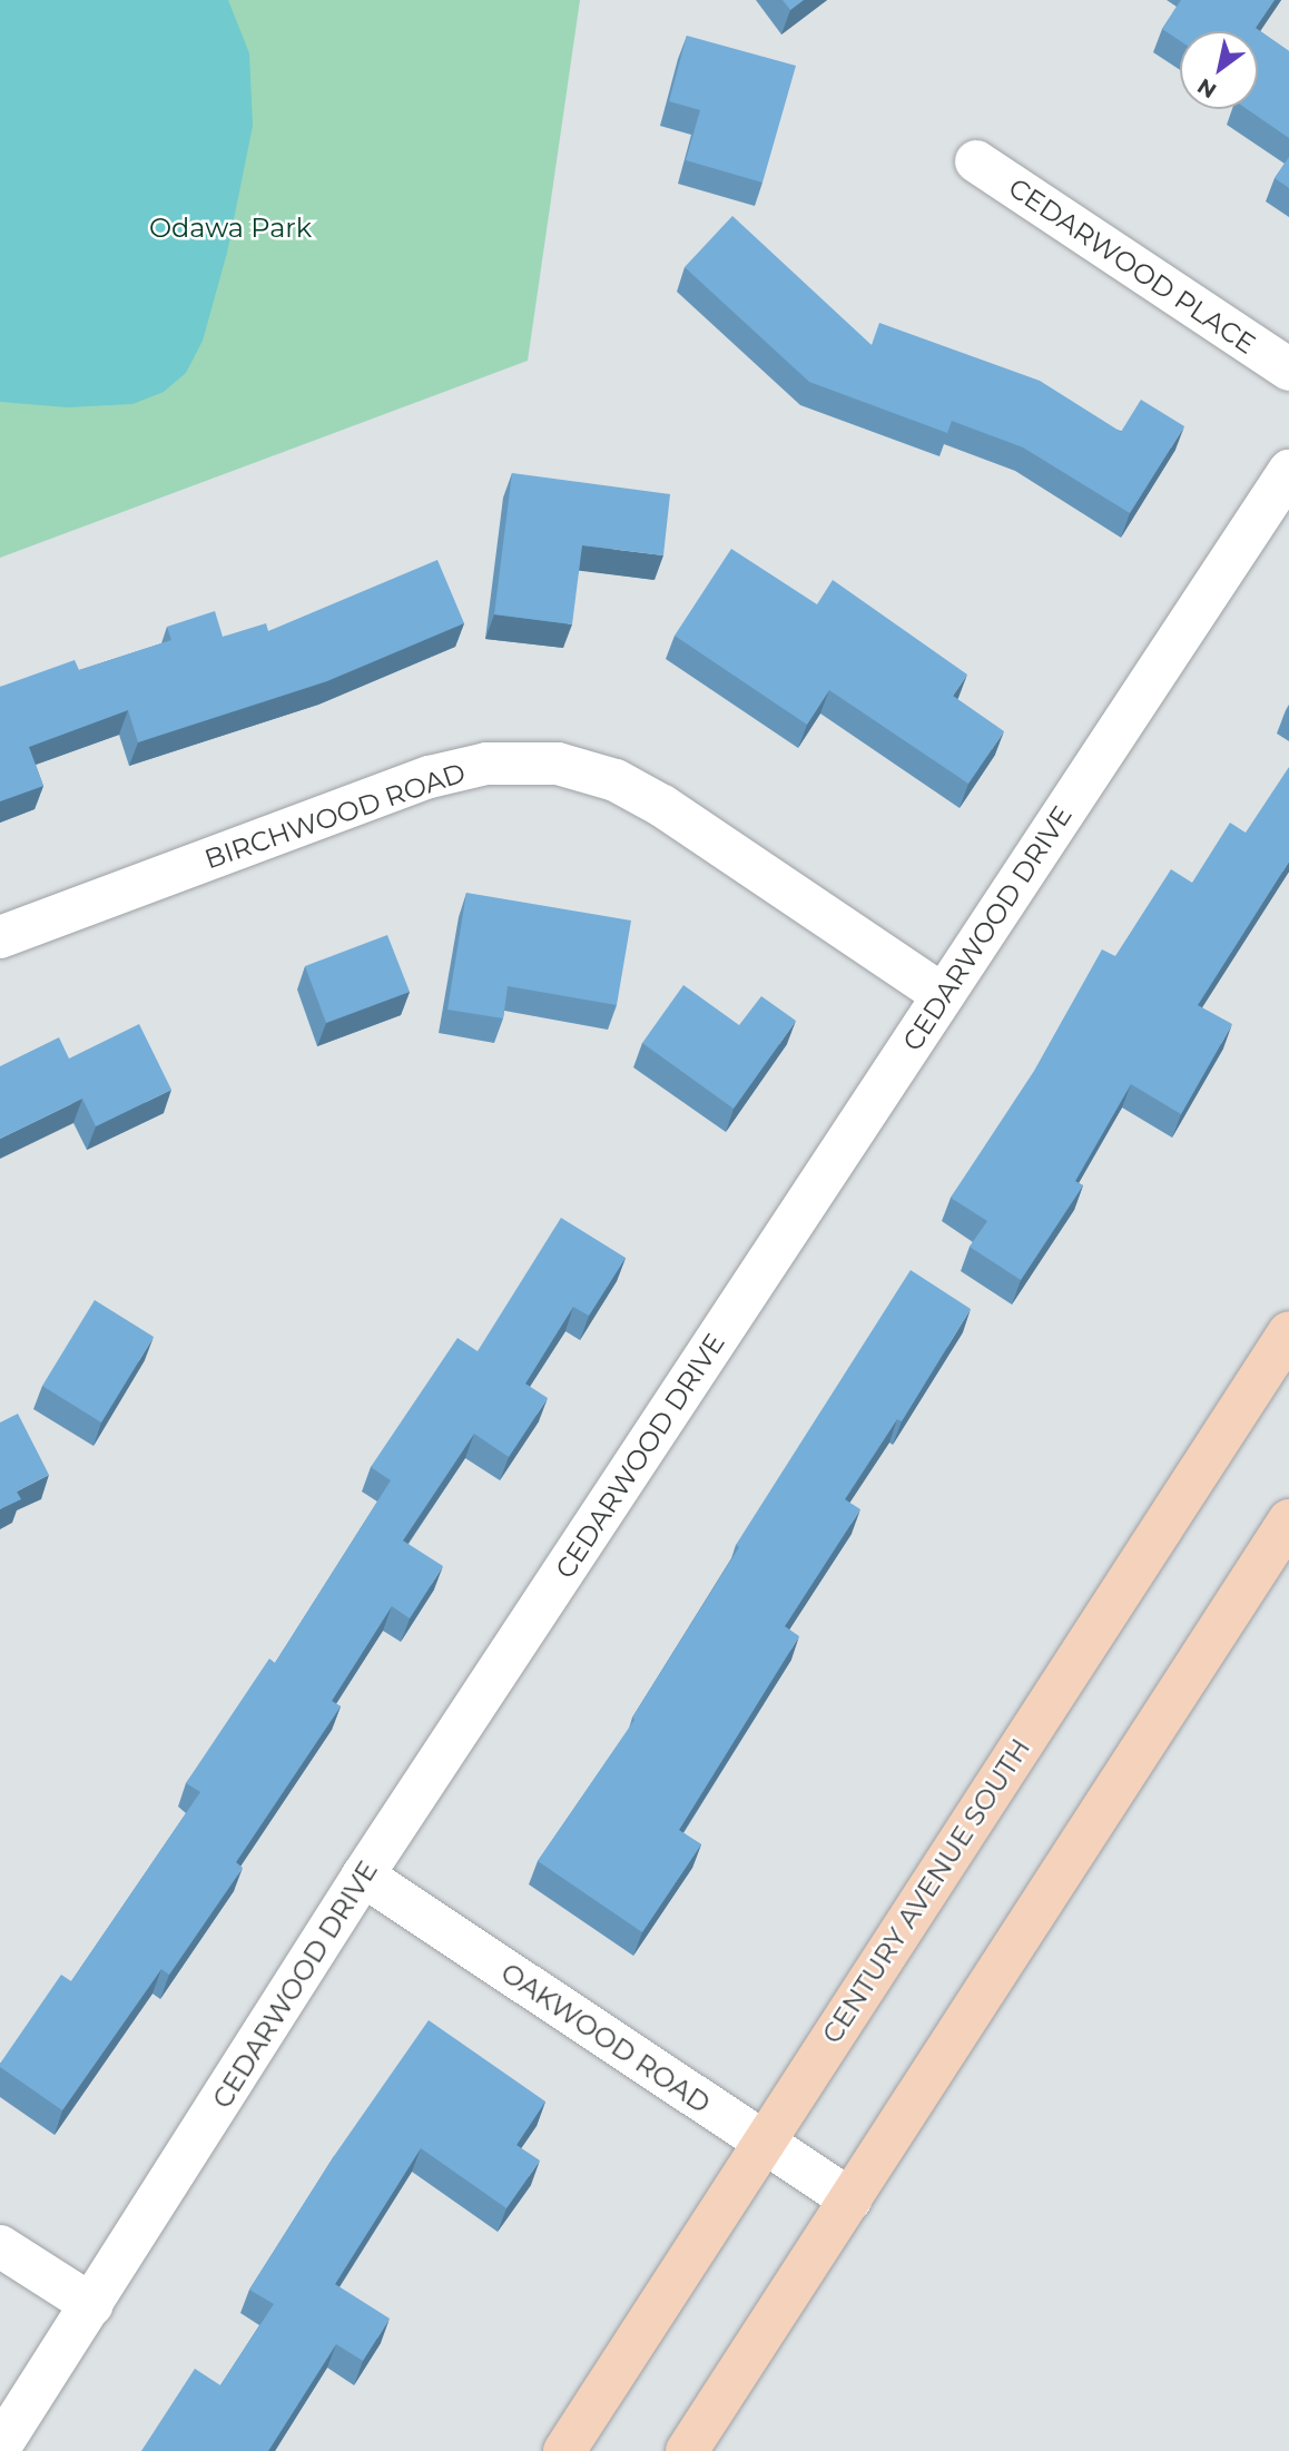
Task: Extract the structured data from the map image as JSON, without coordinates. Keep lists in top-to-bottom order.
{
  "streets": {
    "main road": ["CENTURY AVENUE SOUTH"],
    "street": [
      "CEDARWOOD PLACE",
      "BIRCHWOOD ROAD",
      "CEDARWOOD DRIVE",
      "OAKWOOD ROAD"
    ]
  },
  "crossings": [
    ["BIRCHWOOD ROAD", "CEDARWOOD DRIVE"],
    ["CEDARWOOD DRIVE", "OAKWOOD ROAD"],
    ["CENTURY AVENUE SOUTH", "OAKWOOD ROAD"]
  ],
  "parks": ["Odawa Park"],
  "north": "bottom left"
}
